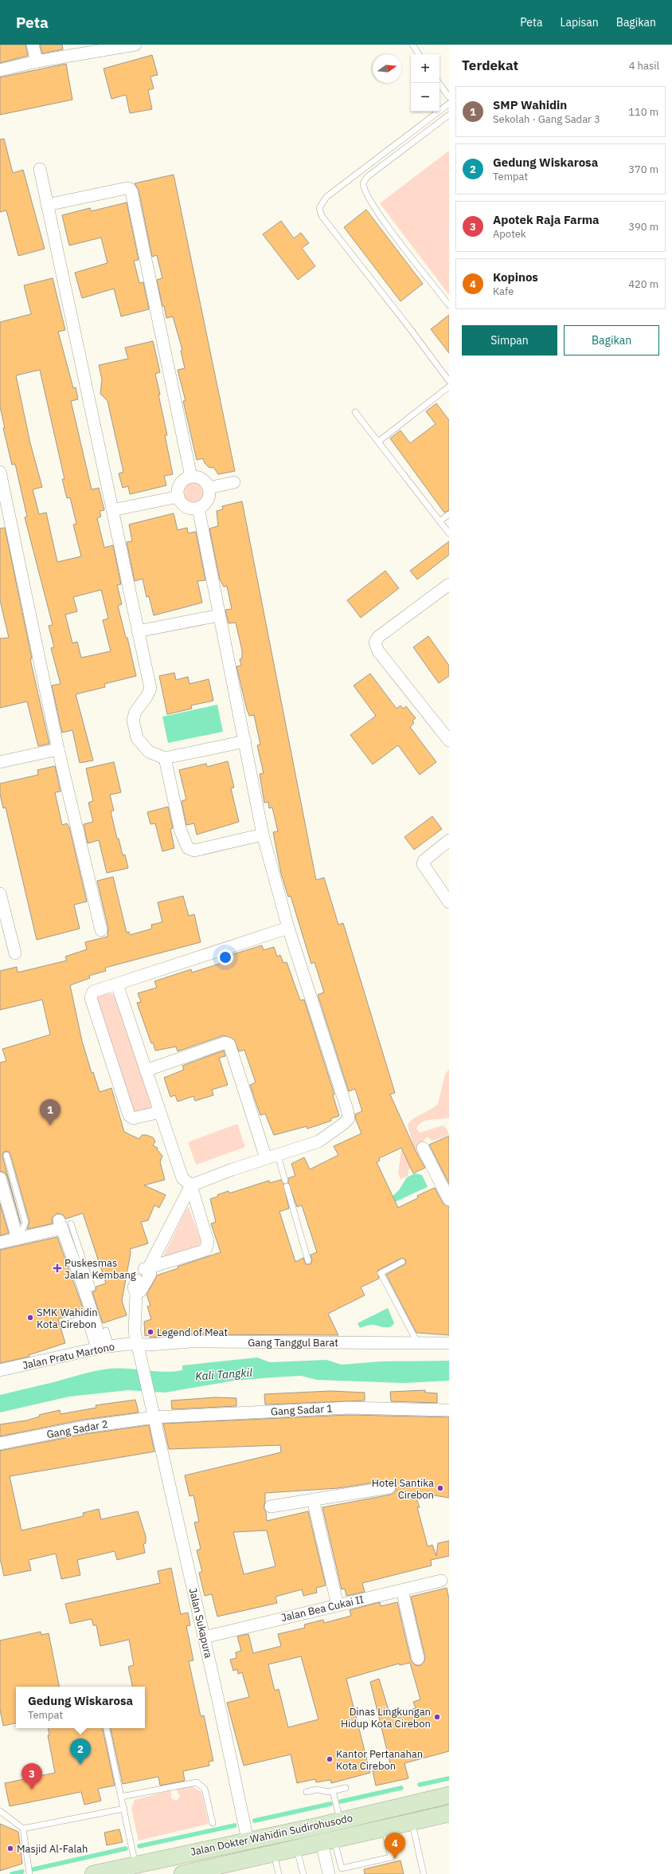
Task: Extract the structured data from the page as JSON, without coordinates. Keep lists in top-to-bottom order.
{
  "streets": {
    "main road": ["Jalan Dokter Wahidin Sudirohusodo"],
    "street": [
      "Gang Tanggul Barat",
      "Jalan Pratu Martono",
      "Gang Sadar 1",
      "Gang Sadar 2",
      "Jalan Bea Cukai II",
      "Jalan Sukapura"
    ]
  },
  "crossings": [
    ["Gang Tanggul Barat", "Jalan Pratu Martono"],
    ["Gang Tanggul Barat", "Jalan Sukapura"],
    ["Jalan Pratu Martono", "Jalan Sukapura"],
    ["Gang Sadar 1", "Gang Sadar 2"],
    ["Gang Sadar 1", "Jalan Sukapura"],
    ["Gang Sadar 2", "Jalan Sukapura"],
    ["Jalan Bea Cukai II", "Jalan Sukapura"],
    ["Jalan Sukapura", "Jalan Dokter Wahidin Sudirohusodo"]
  ],
  "water": ["Kali Tangkil"],
  "places": {
    "health": ["Puskesmas Jalan Kembang"],
    "other": [
      "SMK Wahidin Kota Cirebon",
      "Legend of Meat",
      "Hotel Santika Cirebon",
      "Dinas Lingkungan Hidup Kota Cirebon",
      "Kantor Pertanahan Kota Cirebon",
      "Masjid Al-Falah"
    ]
  },
  "north": "right",
  "page": {
    "header": "Peta",
    "nav": ["Peta", "Lapisan", "Bagikan"],
    "heading": ["Terdekat", "4 hasil"],
    "map_buttons": ["+", "−"],
    "list": [
      {
        "mark": "1",
        "name": "SMP Wahidin",
        "note": "Sekolah · Gang Sadar 3",
        "value": "110 m"
      },
      {
        "mark": "2",
        "name": "Gedung Wiskarosa",
        "note": "Tempat",
        "value": "370 m"
      },
      {
        "mark": "3",
        "name": "Apotek Raja Farma",
        "note": "Apotek",
        "value": "390 m"
      },
      {
        "mark": "4",
        "name": "Kopinos",
        "note": "Kafe",
        "value": "420 m"
      }
    ],
    "buttons": ["Simpan", "Bagikan"],
    "pins": [
      "1",
      "2",
      "3",
      "4"
    ],
    "popup": ["Gedung Wiskarosa", "Tempat"]
  }
}
